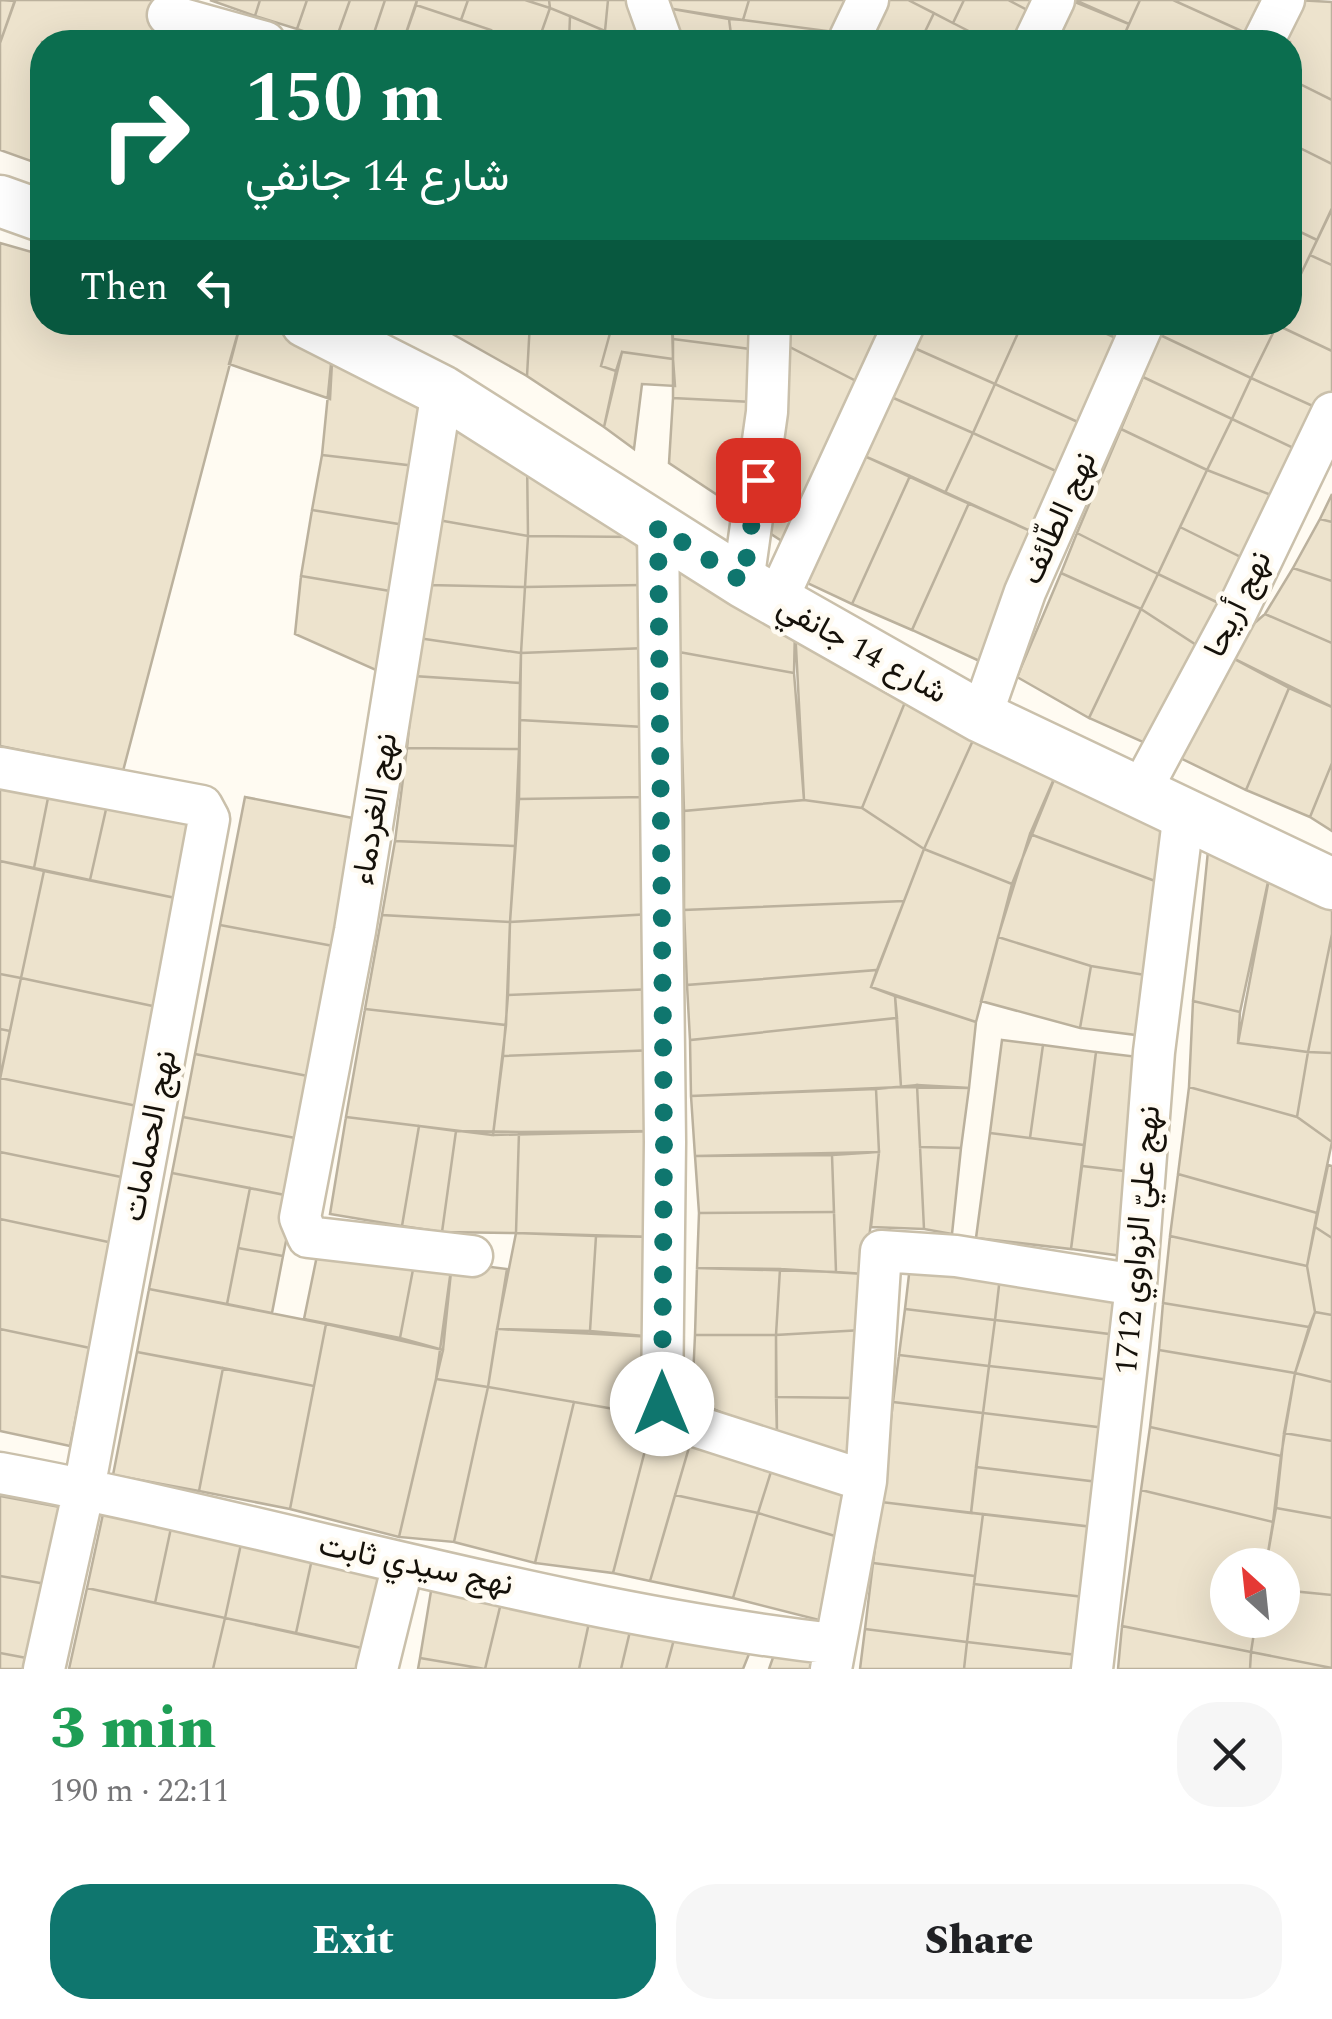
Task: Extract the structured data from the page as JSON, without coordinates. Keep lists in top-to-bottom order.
{
  "streets": {
    "street": [
      "نهج الطّائف",
      "نهج أريحا",
      "شارع 14 جانفي",
      "نهج الغردماء",
      "نهج الحمامات",
      "نهج عليّ الزواوي 1712",
      "نهج سيدي ثابت"
    ]
  },
  "crossings": [
    ["نهج الطّائف", "شارع 14 جانفي"],
    ["نهج أريحا", "شارع 14 جانفي"],
    ["نهج أريحا", "نهج عليّ الزواوي 1712"],
    ["شارع 14 جانفي", "نهج الغردماء"],
    ["شارع 14 جانفي", "نهج عليّ الزواوي 1712"],
    ["نهج الحمامات", "نهج سيدي ثابت"]
  ],
  "north": "top left",
  "page": {
    "turn": ["150 m", "شارع 14 جانفي"],
    "then": "Then",
    "heading": ["3 min", "190 m · 22:11"],
    "buttons": ["Exit", "Share"]
  }
}
